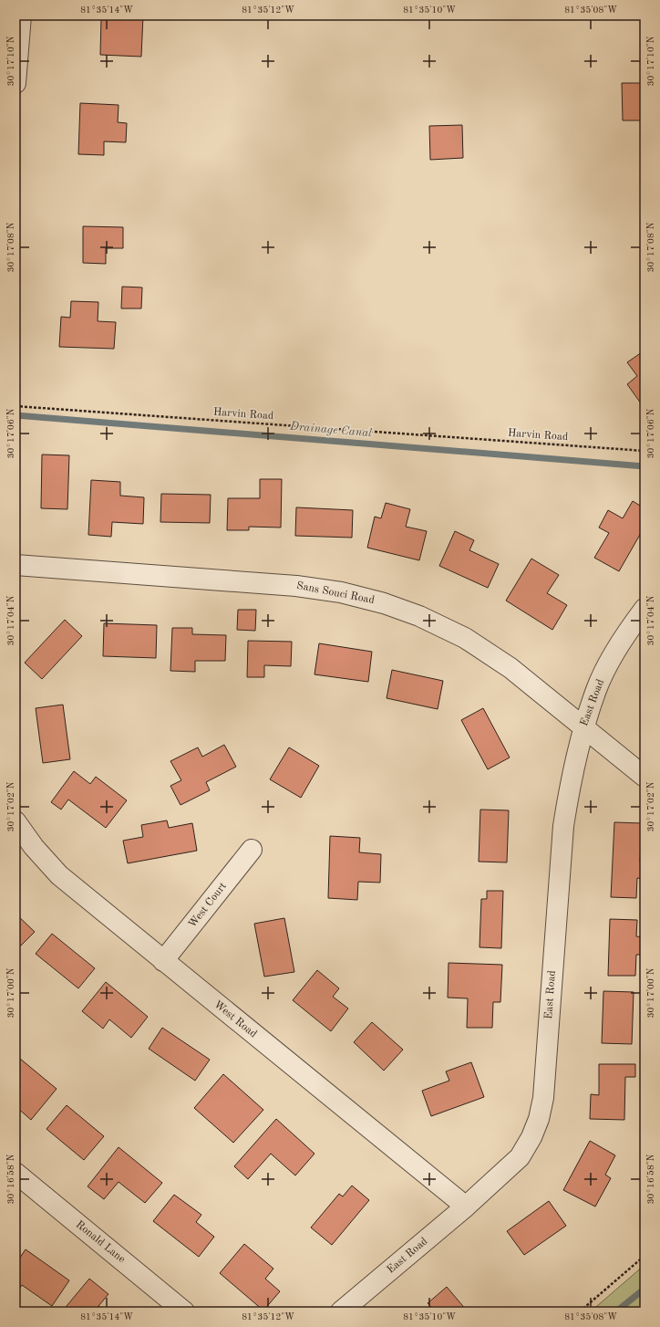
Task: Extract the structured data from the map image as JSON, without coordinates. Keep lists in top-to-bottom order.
{
  "streets": {
    "street": [
      "Sans Souci Road",
      "East Road",
      "West Court",
      "West Road",
      "Ronald Lane"
    ],
    "path": ["Harvin Road"]
  },
  "crossings": [
    ["Sans Souci Road", "East Road"],
    ["East Road", "West Road"],
    ["West Court", "West Road"]
  ],
  "water": ["Drainage Canal"],
  "coordinates": [
    "81°35'14\"W",
    "81°35'12\"W",
    "81°35'10\"W",
    "81°35'08\"W",
    "30°17'10\"N",
    "30°17'08\"N",
    "30°17'06\"N",
    "30°17'04\"N",
    "30°17'02\"N",
    "30°17'00\"N",
    "30°16'58\"N"
  ]
}
